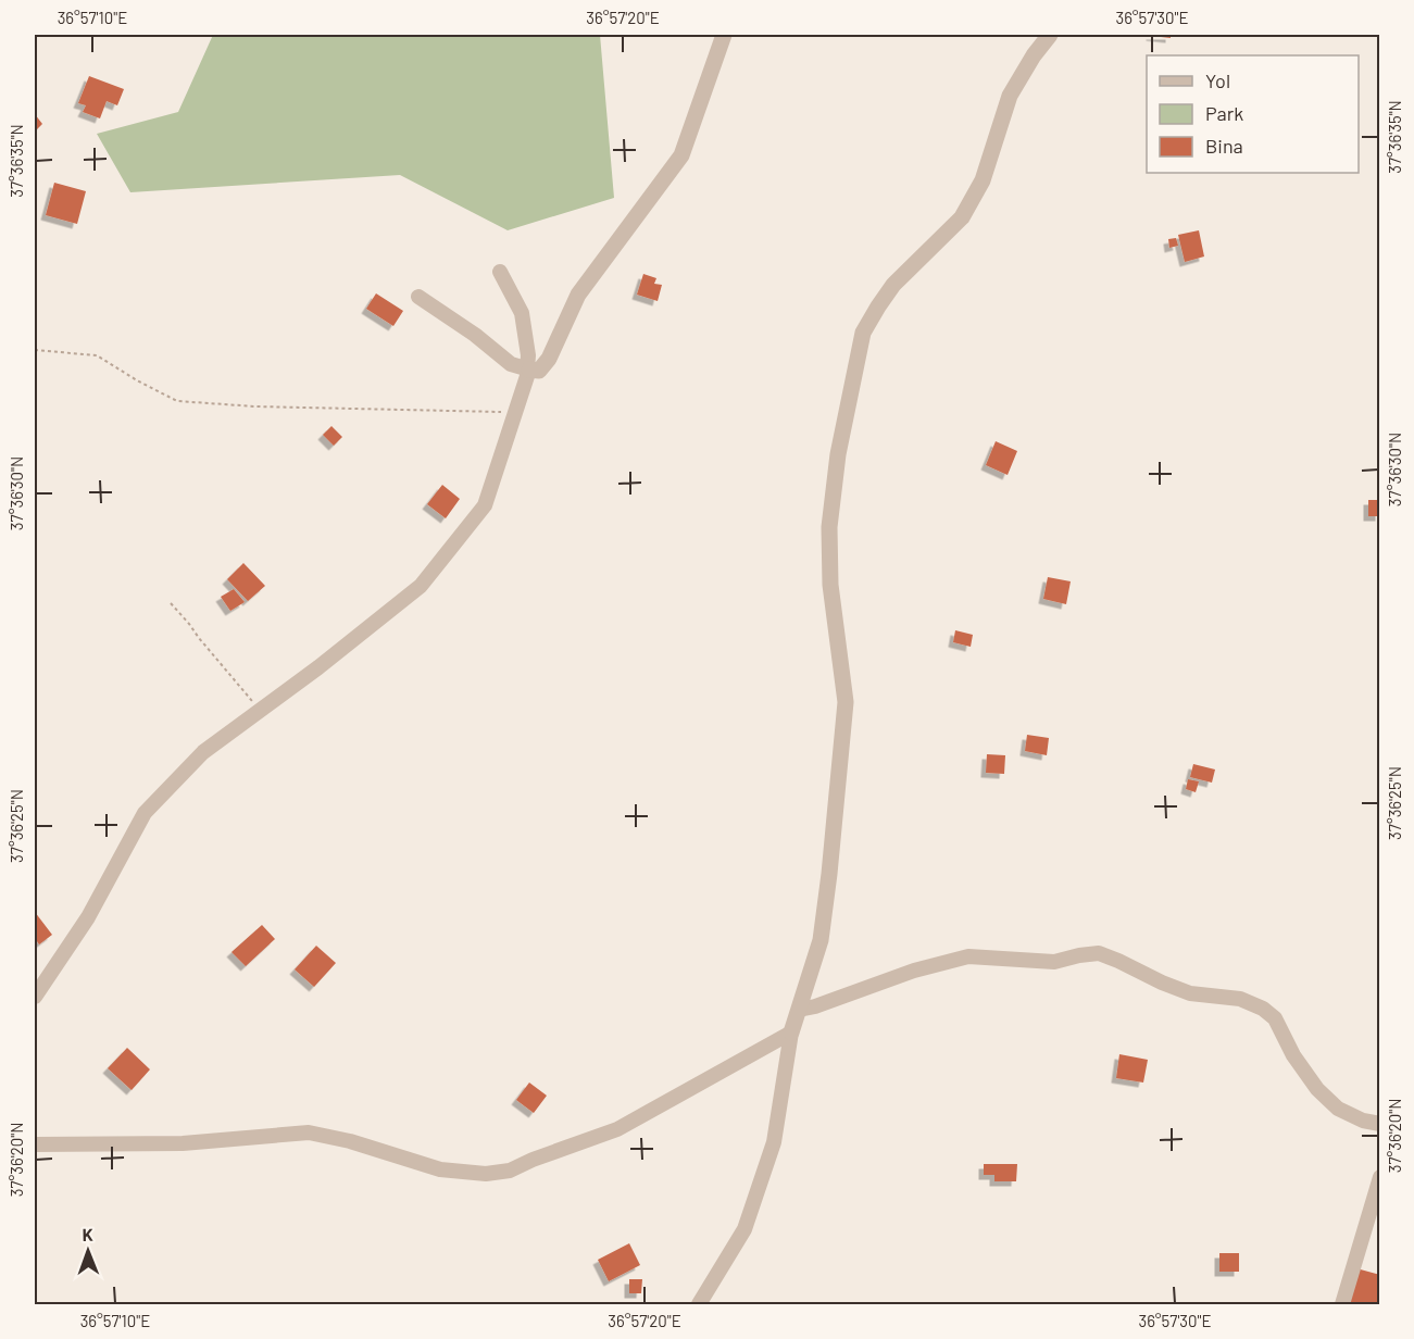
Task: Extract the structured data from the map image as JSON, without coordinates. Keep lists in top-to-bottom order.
{
  "legend": ["Yol", "Park", "Bina"],
  "north": "top",
  "coordinates": [
    "36°57'10\"E",
    "36°57'20\"E",
    "36°57'30\"E",
    "37°36'35\"N",
    "37°36'30\"N",
    "37°36'25\"N",
    "37°36'20\"N"
  ]
}
